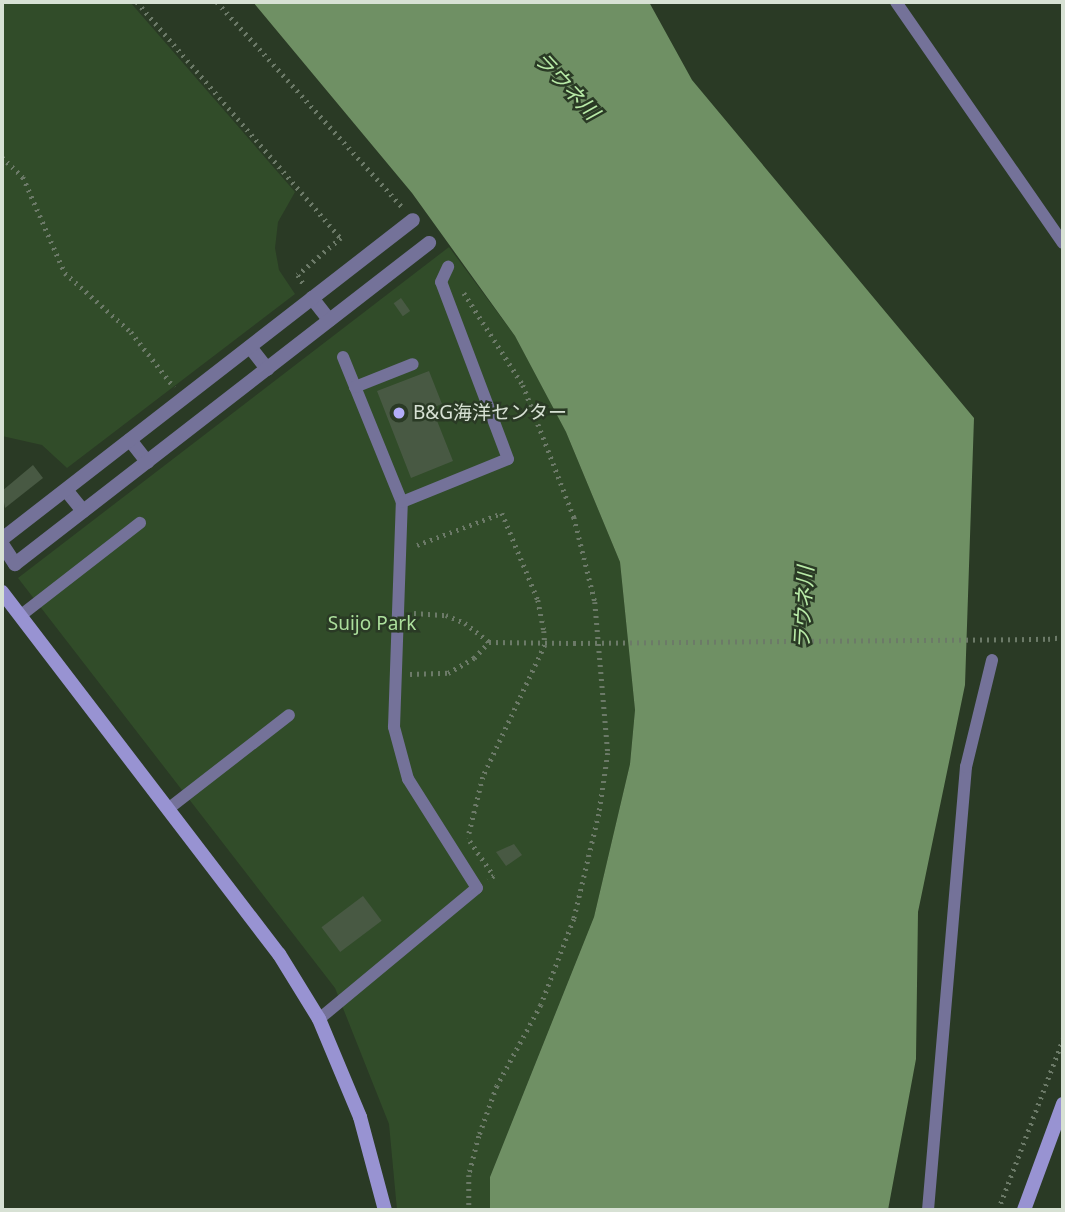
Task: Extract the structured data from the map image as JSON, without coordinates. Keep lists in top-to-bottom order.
{
  "water": ["ラウネ川"],
  "parks": ["Suijo Park"],
  "places": ["B&G海洋センター"]
}
